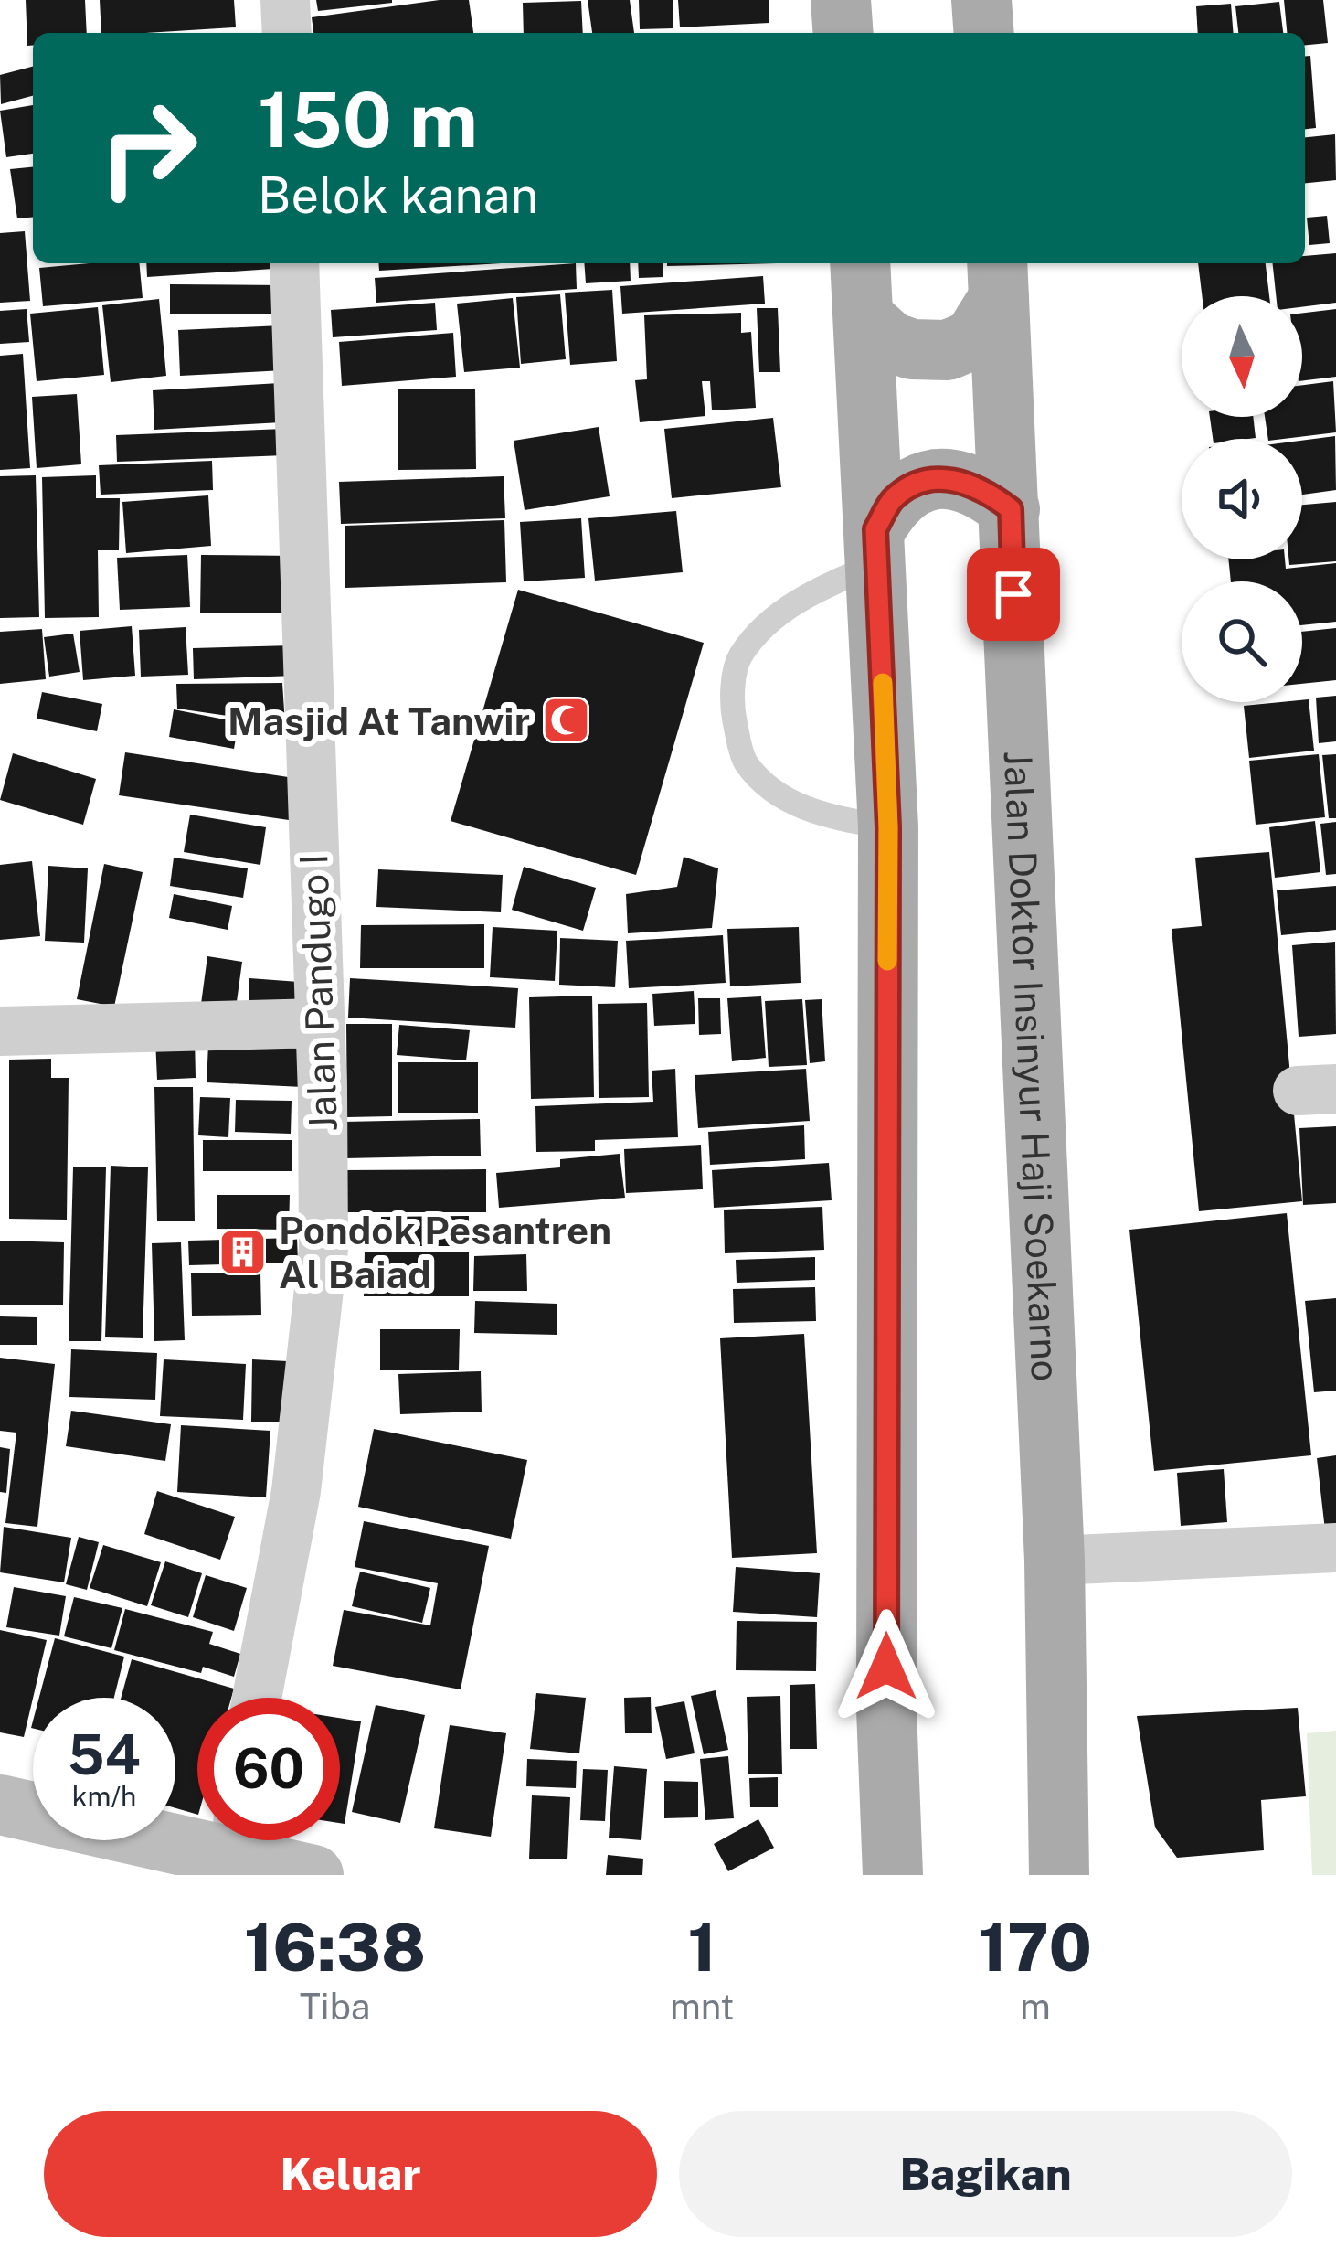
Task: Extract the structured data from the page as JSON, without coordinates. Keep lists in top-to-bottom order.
{
  "streets": {
    "main road": ["Jalan Doktor Insinyur Haji Soekarno"],
    "street": ["Jalan Pandugo I"]
  },
  "places": {
    "mosque": ["Masjid At Tanwir"],
    "building": ["Pondok Pesantren Al Baiad"]
  },
  "north": "bottom",
  "page": {
    "turn": ["150 m", "Belok kanan"],
    "speed": "54 km/h",
    "limit": "60",
    "eta": [
      "16:38",
      "Tiba",
      "1",
      "mnt",
      "170",
      "m"
    ],
    "buttons": ["Keluar", "Bagikan"]
  }
}
